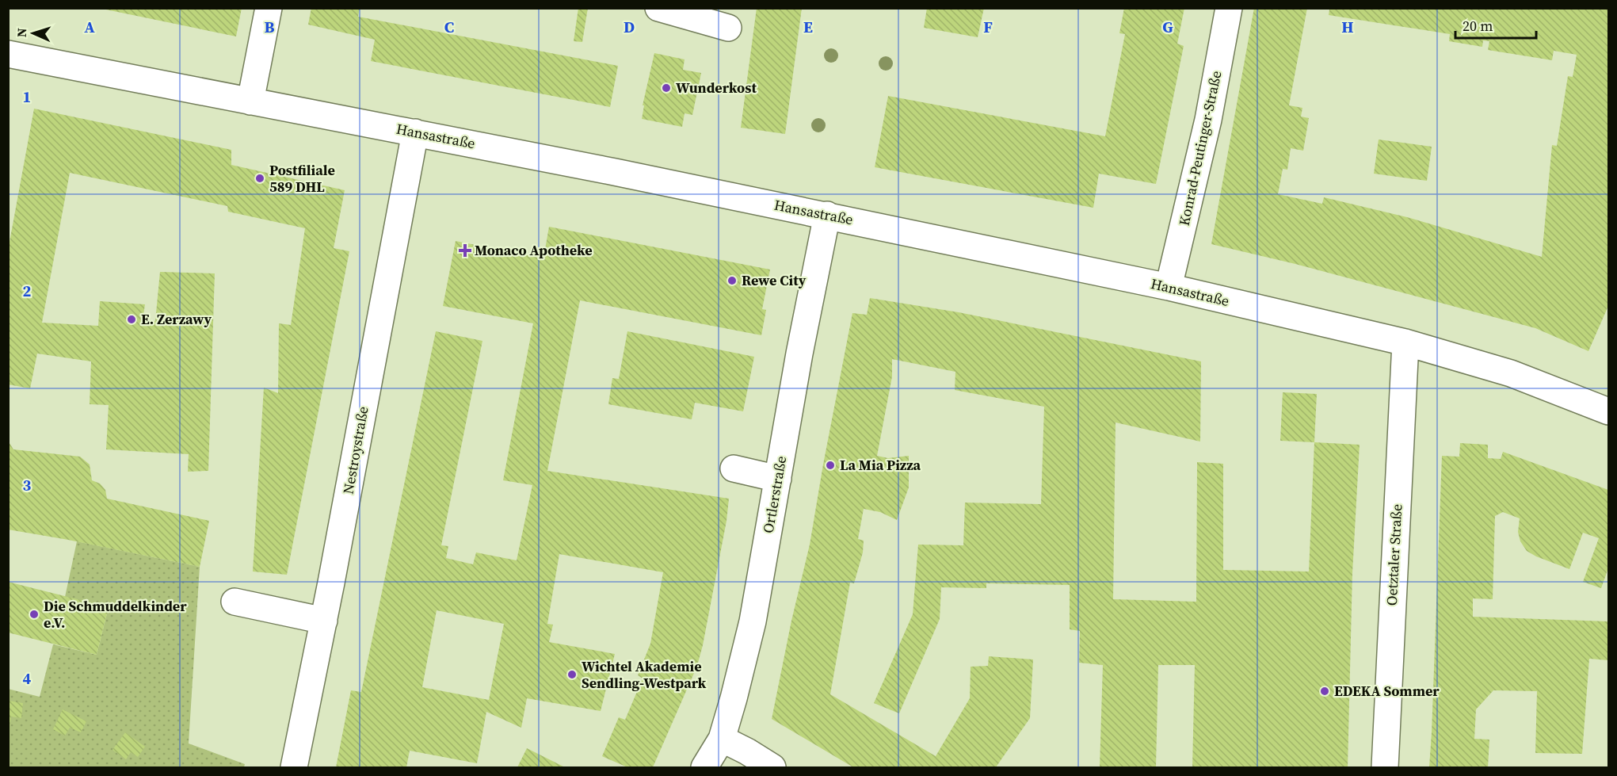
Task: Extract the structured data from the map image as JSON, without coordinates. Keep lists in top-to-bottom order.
{
  "streets": {
    "street": [
      "Hansastraße",
      "Konrad-Peutinger-Straße",
      "Nestroystraße",
      "Ortlerstraße",
      "Oetztaler Straße"
    ]
  },
  "crossings": [
    ["Hansastraße", "Konrad-Peutinger-Straße"],
    ["Hansastraße", "Nestroystraße"],
    ["Hansastraße", "Ortlerstraße"],
    ["Hansastraße", "Oetztaler Straße"]
  ],
  "places": {
    "other": [
      "Wunderkost",
      "Postfiliale 589 DHL",
      "Rewe City",
      "E. Zerzawy",
      "La Mia Pizza",
      "Die Schmuddelkinder e.V.",
      "Wichtel Akademie Sendling-Westpark",
      "EDEKA Sommer"
    ],
    "health": ["Monaco Apotheke"]
  },
  "scale_bar": "20 m",
  "north": "left",
  "grid": {
    "columns": [
      "A",
      "B",
      "C",
      "D",
      "E",
      "F",
      "G",
      "H"
    ],
    "rows": [
      "1",
      "2",
      "3",
      "4"
    ]
  }
}
